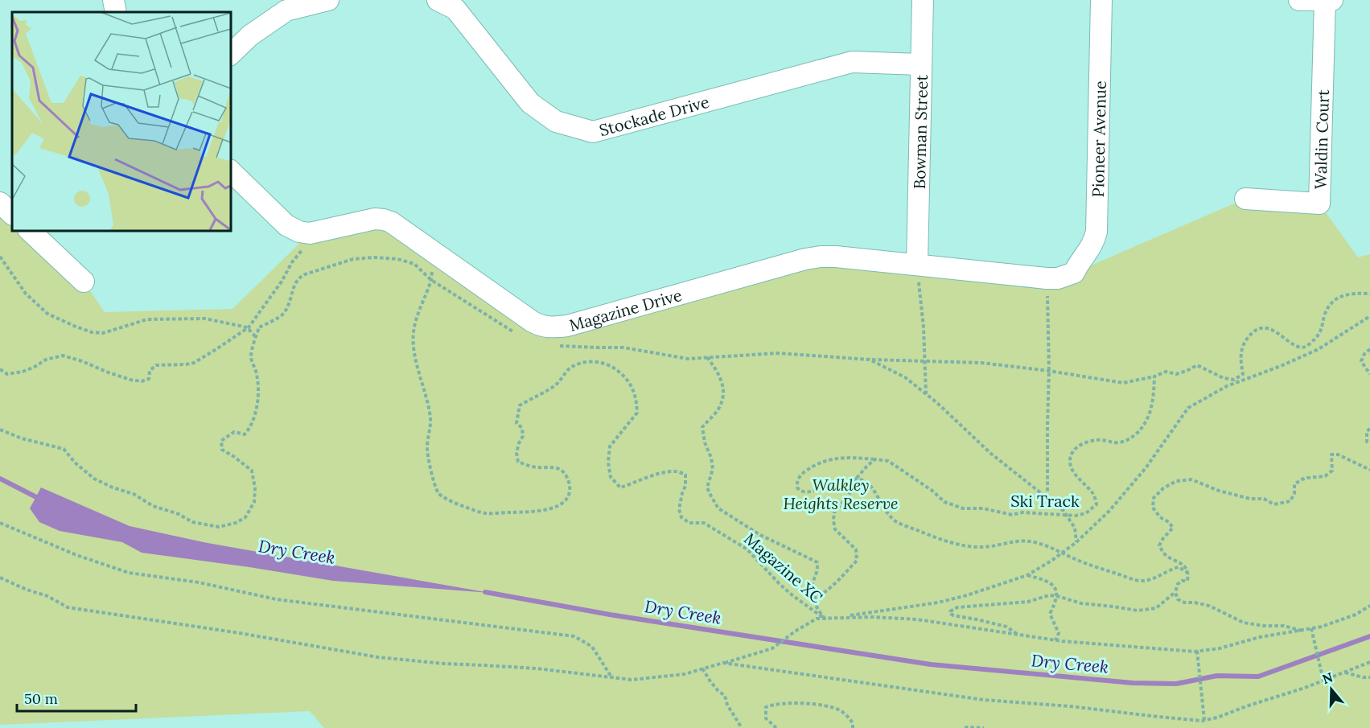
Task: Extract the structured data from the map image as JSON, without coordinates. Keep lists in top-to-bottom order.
{
  "streets": {
    "street": [
      "Stockade Drive",
      "Bowman Street",
      "Pioneer Avenue",
      "Waldin Court",
      "Magazine Drive"
    ],
    "path": ["Ski Track", "Magazine XC"]
  },
  "crossings": [
    ["Stockade Drive", "Bowman Street"],
    ["Bowman Street", "Magazine Drive"],
    ["Pioneer Avenue", "Magazine Drive"]
  ],
  "water": ["Dry Creek"],
  "parks": ["Walkley Heights Reserve"],
  "scale_bar": "50 m",
  "north": "top"
}
